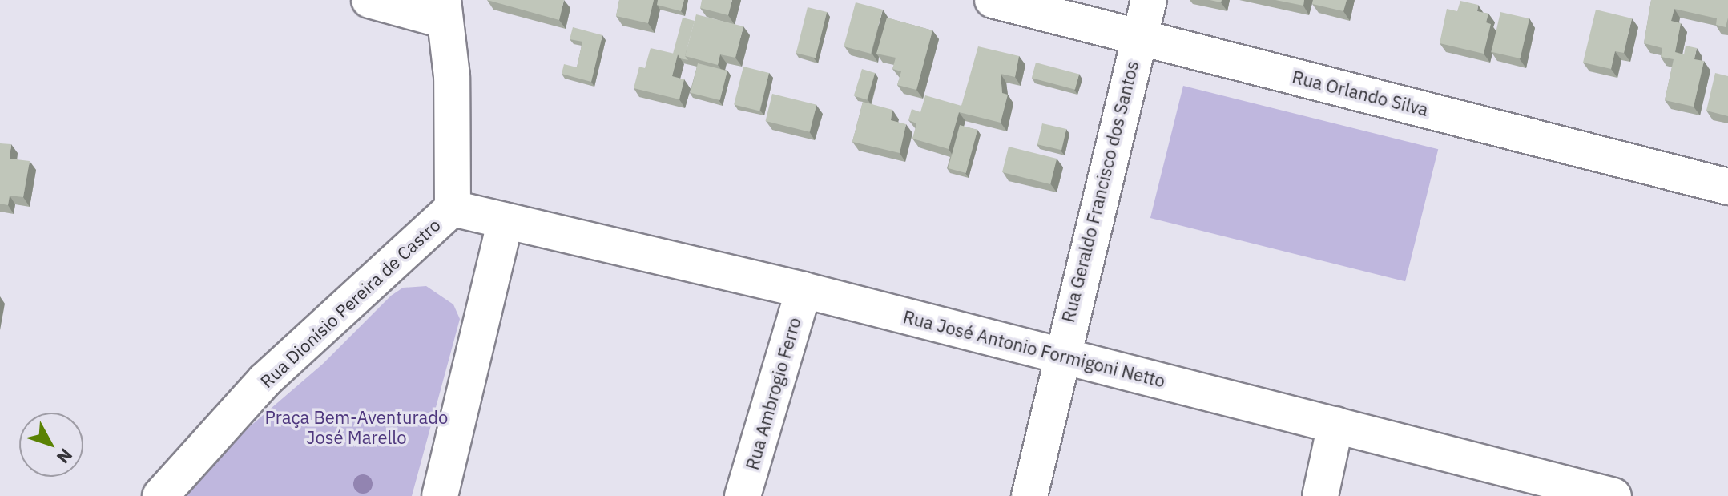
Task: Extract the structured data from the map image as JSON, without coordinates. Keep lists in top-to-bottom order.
{
  "streets": {
    "street": [
      "Rua Orlando Silva",
      "Rua Geraldo Francisco dos Santos",
      "Rua Dionísio Pereira de Castro",
      "Rua José Antonio Formigoni Netto",
      "Rua Ambrogio Ferro"
    ]
  },
  "crossings": [
    ["Rua Orlando Silva", "Rua Geraldo Francisco dos Santos"],
    ["Rua Geraldo Francisco dos Santos", "Rua José Antonio Formigoni Netto"],
    ["Rua Dionísio Pereira de Castro", "Rua José Antonio Formigoni Netto"],
    ["Rua José Antonio Formigoni Netto", "Rua Ambrogio Ferro"]
  ],
  "parks": ["Praça Bem-Aventurado José Marello"],
  "north": "bottom right"
}
